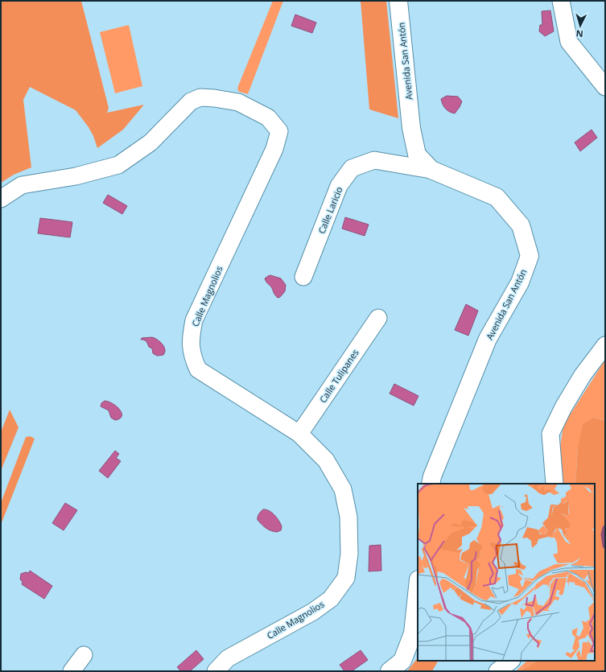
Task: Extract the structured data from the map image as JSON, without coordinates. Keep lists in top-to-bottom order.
{
  "streets": {
    "street": [
      "Avenida San Antón",
      "Calle Laricio",
      "Calle Magnolios",
      "Calle Tulipanes"
    ]
  },
  "crossings": [
    ["Avenida San Antón", "Calle Laricio"],
    ["Calle Magnolios", "Calle Tulipanes"]
  ],
  "north": "bottom"
}
